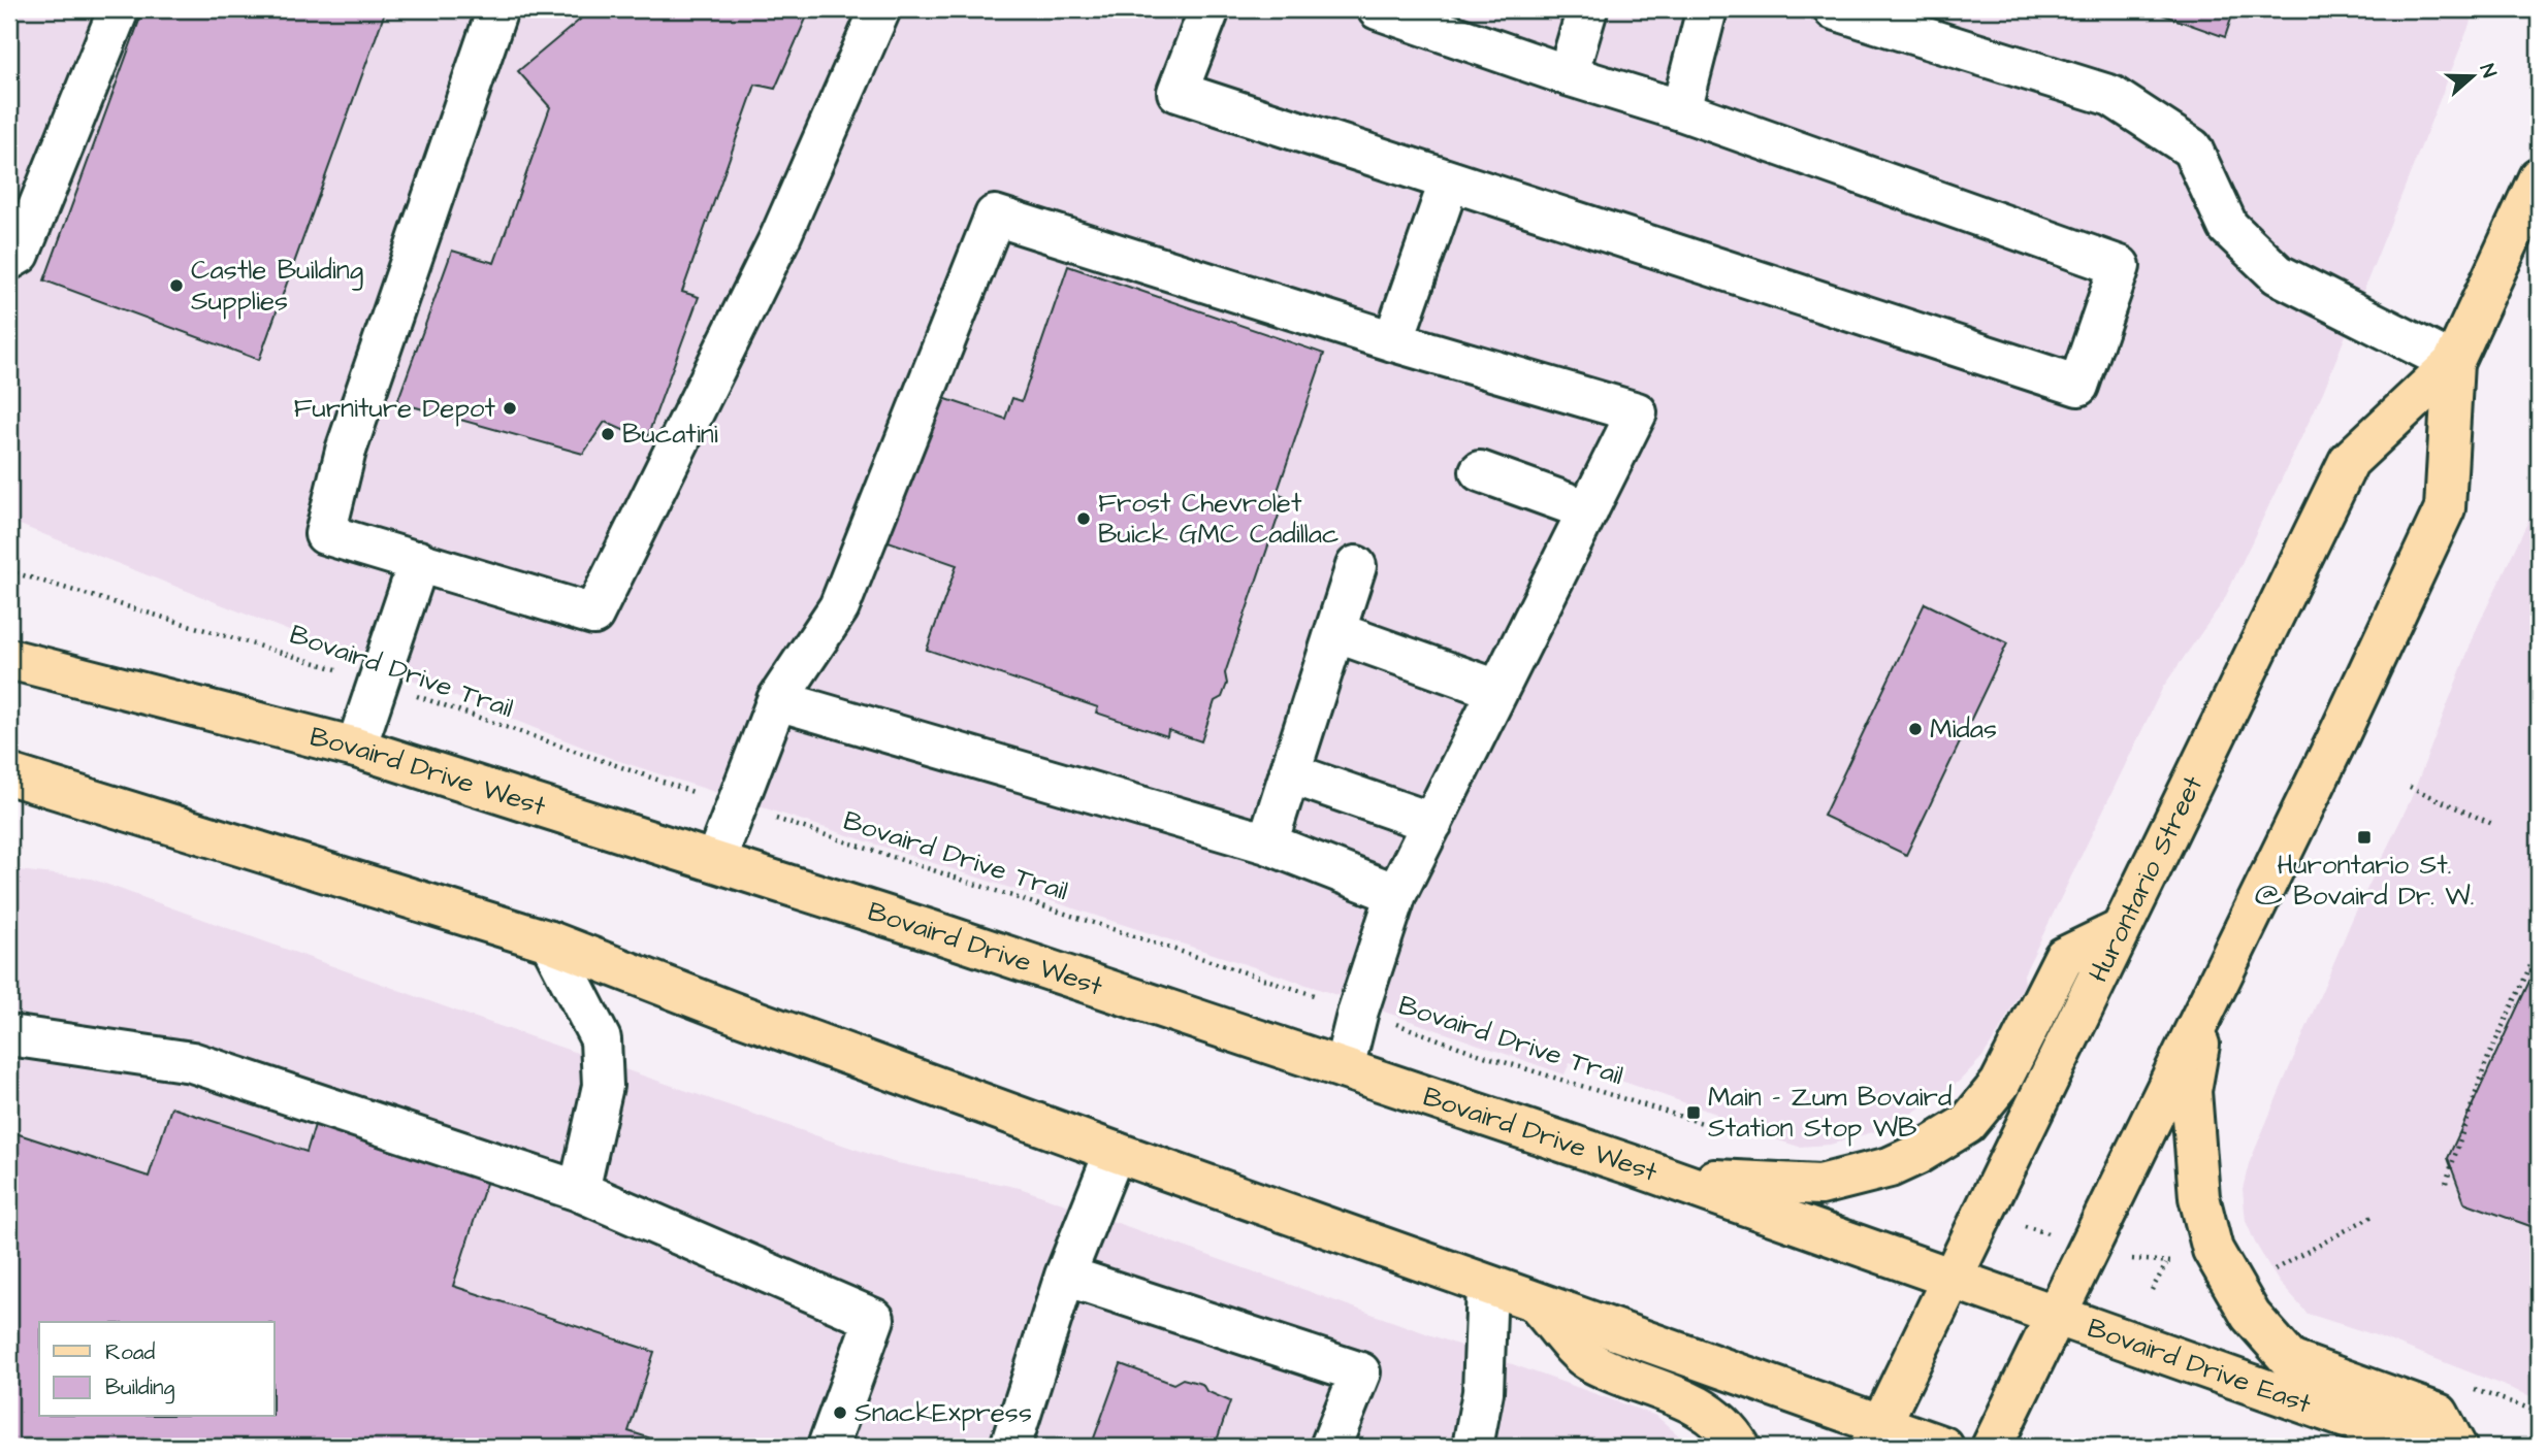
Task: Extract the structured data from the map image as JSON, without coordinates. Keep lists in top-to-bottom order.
{
  "streets": {
    "main road": ["Bovaird Drive West", "Hurontario Street", "Bovaird Drive East"],
    "path": ["Bovaird Drive Trail"]
  },
  "crossings": [
    ["Bovaird Drive West", "Hurontario Street"],
    ["Bovaird Drive West", "Bovaird Drive East"],
    ["Hurontario Street", "Bovaird Drive East"]
  ],
  "places": {
    "other": [
      "Castle Building Supplies",
      "Furniture Depot",
      "Bucatini",
      "Frost Chevrolet Buick GMC Cadillac",
      "Midas",
      "SnackExpress"
    ],
    "transit": ["Hurontario St. @ Bovaird Dr. W.", "Main - Zum Bovaird Station Stop WB"]
  },
  "legend": ["Road", "Building"],
  "north": "right"
}
